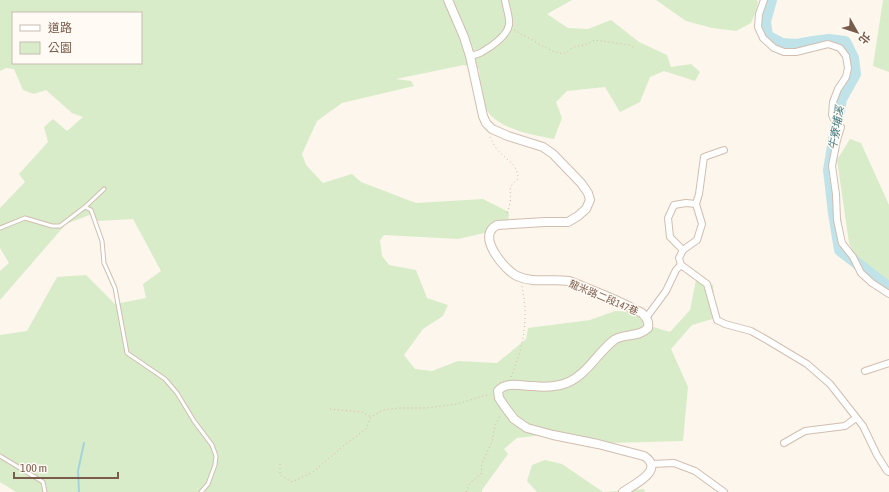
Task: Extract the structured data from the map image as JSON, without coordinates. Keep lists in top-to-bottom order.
{
  "streets": {
    "street": ["龍米路二段147巷"]
  },
  "water": ["牛寮埔溪"],
  "legend": ["道路", "公園"],
  "scale_bar": "100 m",
  "north": "bottom right"
}
